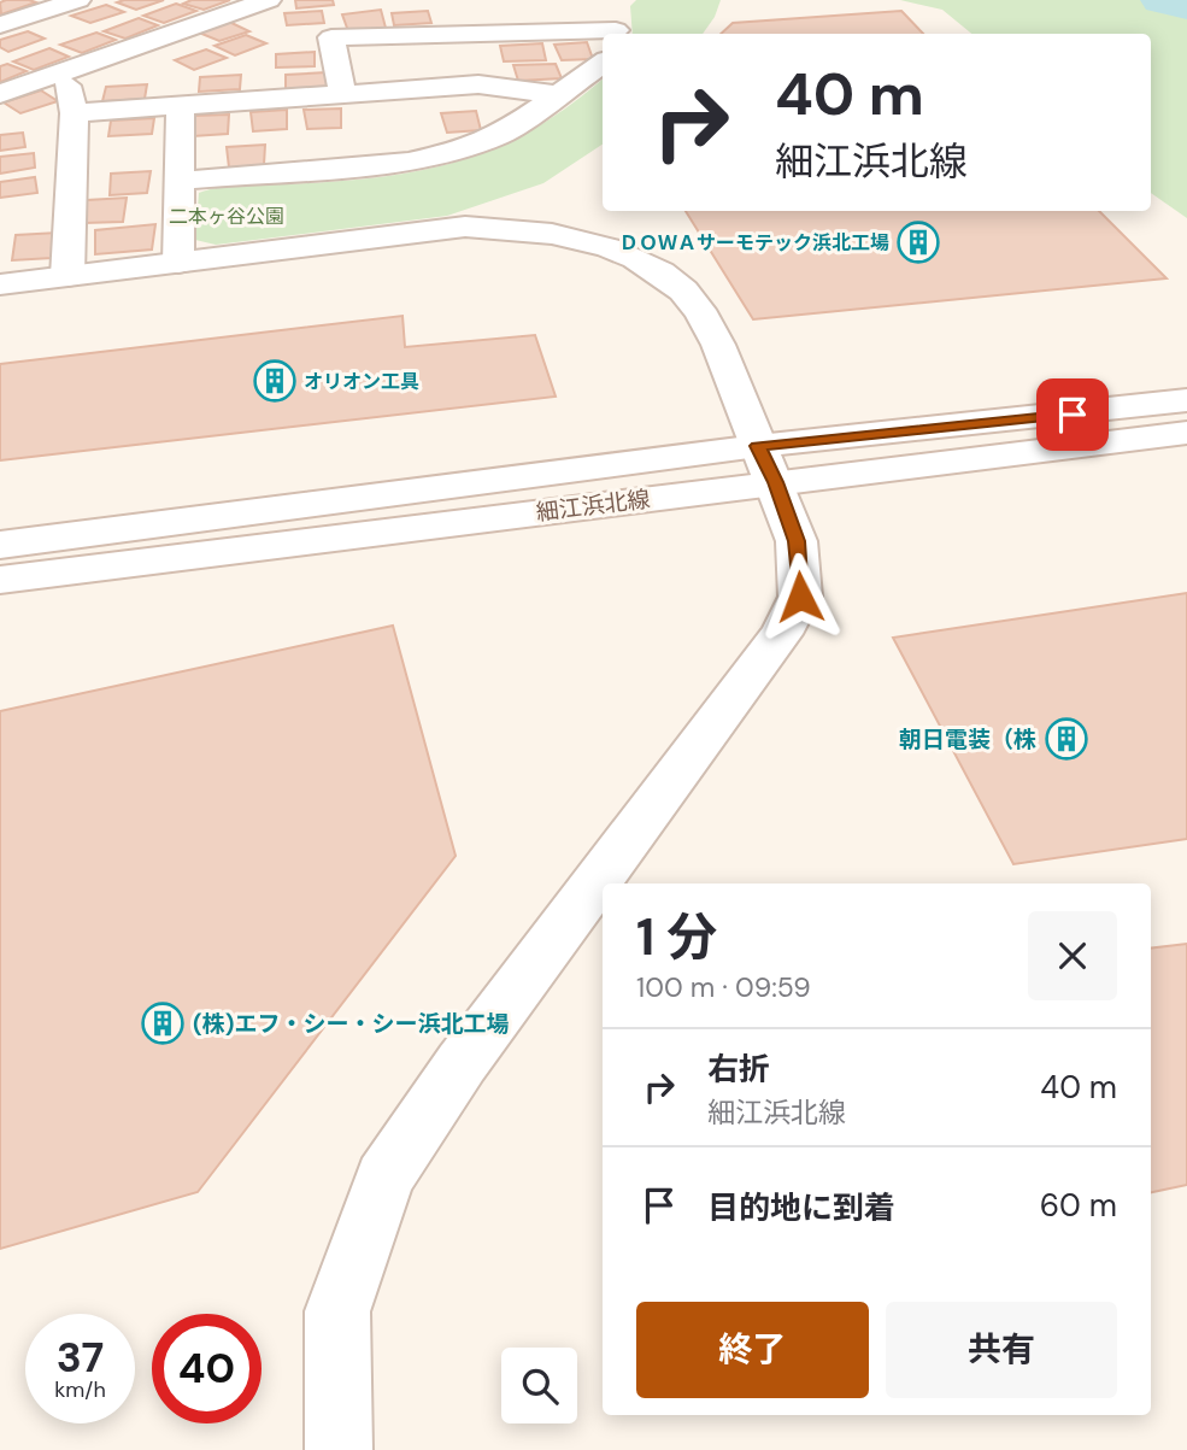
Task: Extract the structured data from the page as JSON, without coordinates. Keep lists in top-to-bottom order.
{
  "streets": {
    "street": ["細江浜北線"]
  },
  "parks": ["二本ヶ谷公園"],
  "places": {
    "building": [
      "ＤＯＷＡサーモテック浜北工場",
      "オリオン工具",
      "朝日電装（株",
      "(株)エフ・シー・シー浜北工場"
    ]
  },
  "page": {
    "turn": ["40 m", "細江浜北線"],
    "heading": ["1 分", "100 m · 09:59"],
    "list": [
      {
        "name": "右折",
        "note": "細江浜北線",
        "value": "40 m"
      },
      {
        "name": "目的地に到着",
        "value": "60 m"
      }
    ],
    "buttons": ["終了", "共有"],
    "speed": "37 km/h",
    "limit": "40"
  }
}
